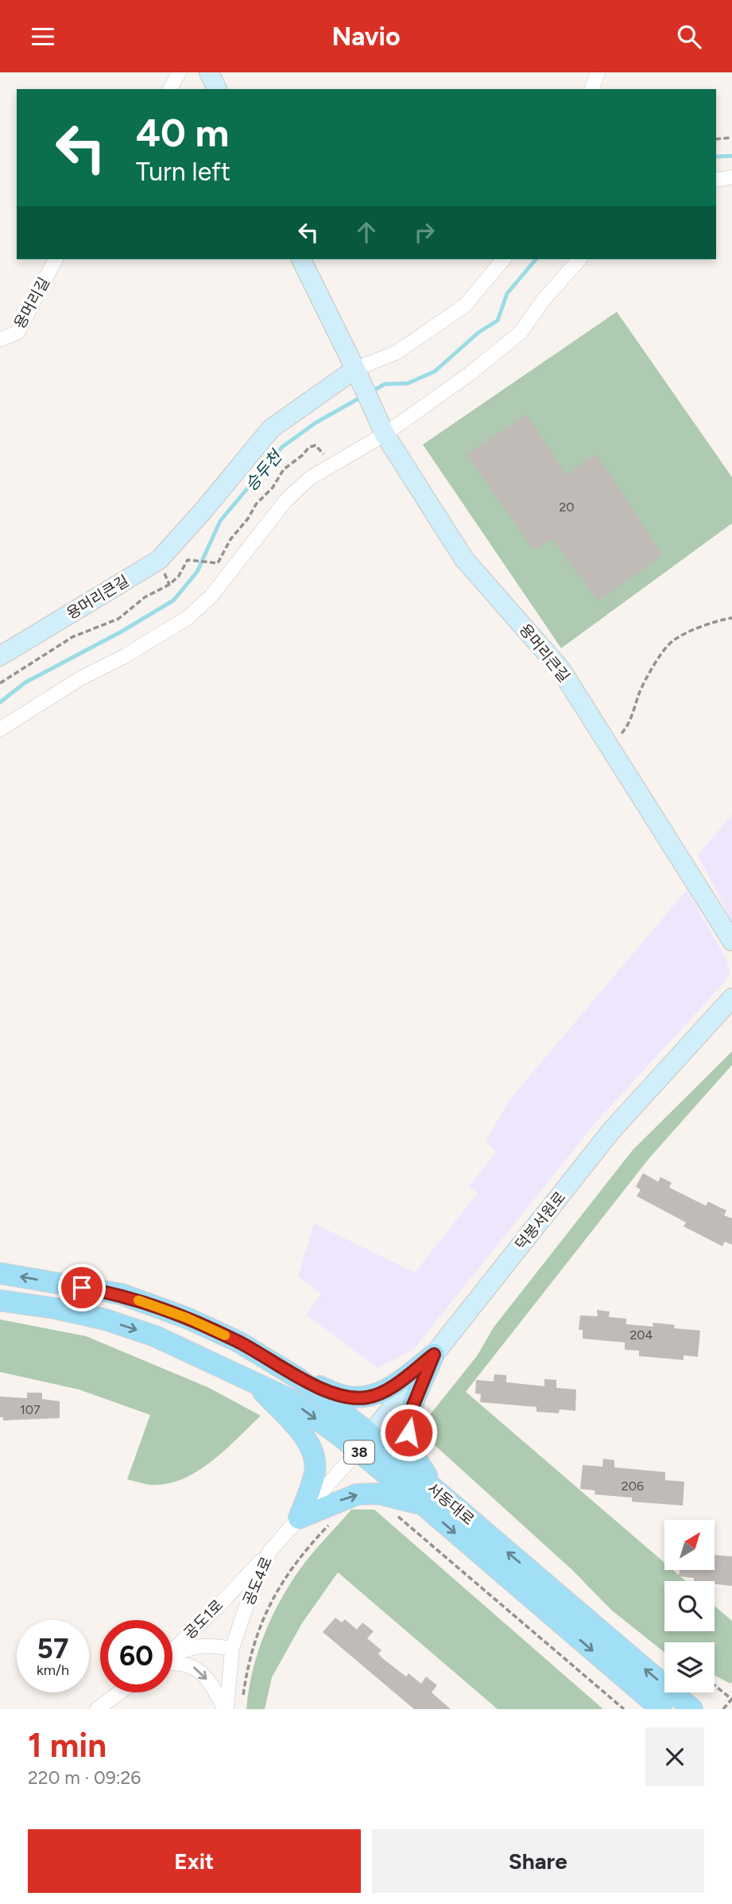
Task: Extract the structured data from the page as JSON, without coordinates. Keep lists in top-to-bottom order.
{
  "streets": {
    "main road": ["38", "서동대로"],
    "street": [
      "용머리길",
      "용머리큰길",
      "덕봉서원로",
      "공도4로",
      "공도1로"
    ]
  },
  "crossings": [
    ["덕봉서원로", "서동대로"],
    ["덕봉서원로", "공도4로"],
    ["서동대로", "공도4로"],
    ["공도4로", "공도1로"]
  ],
  "water": ["승두천"],
  "house_numbers": [
    "20",
    "204",
    "107",
    "206"
  ],
  "north": "top right",
  "page": {
    "header": "Navio",
    "turn": ["40 m", "Turn left"],
    "speed": "57 km/h",
    "limit": "60",
    "heading": ["1 min", "220 m · 09:26"],
    "buttons": ["Exit", "Share"]
  }
}
